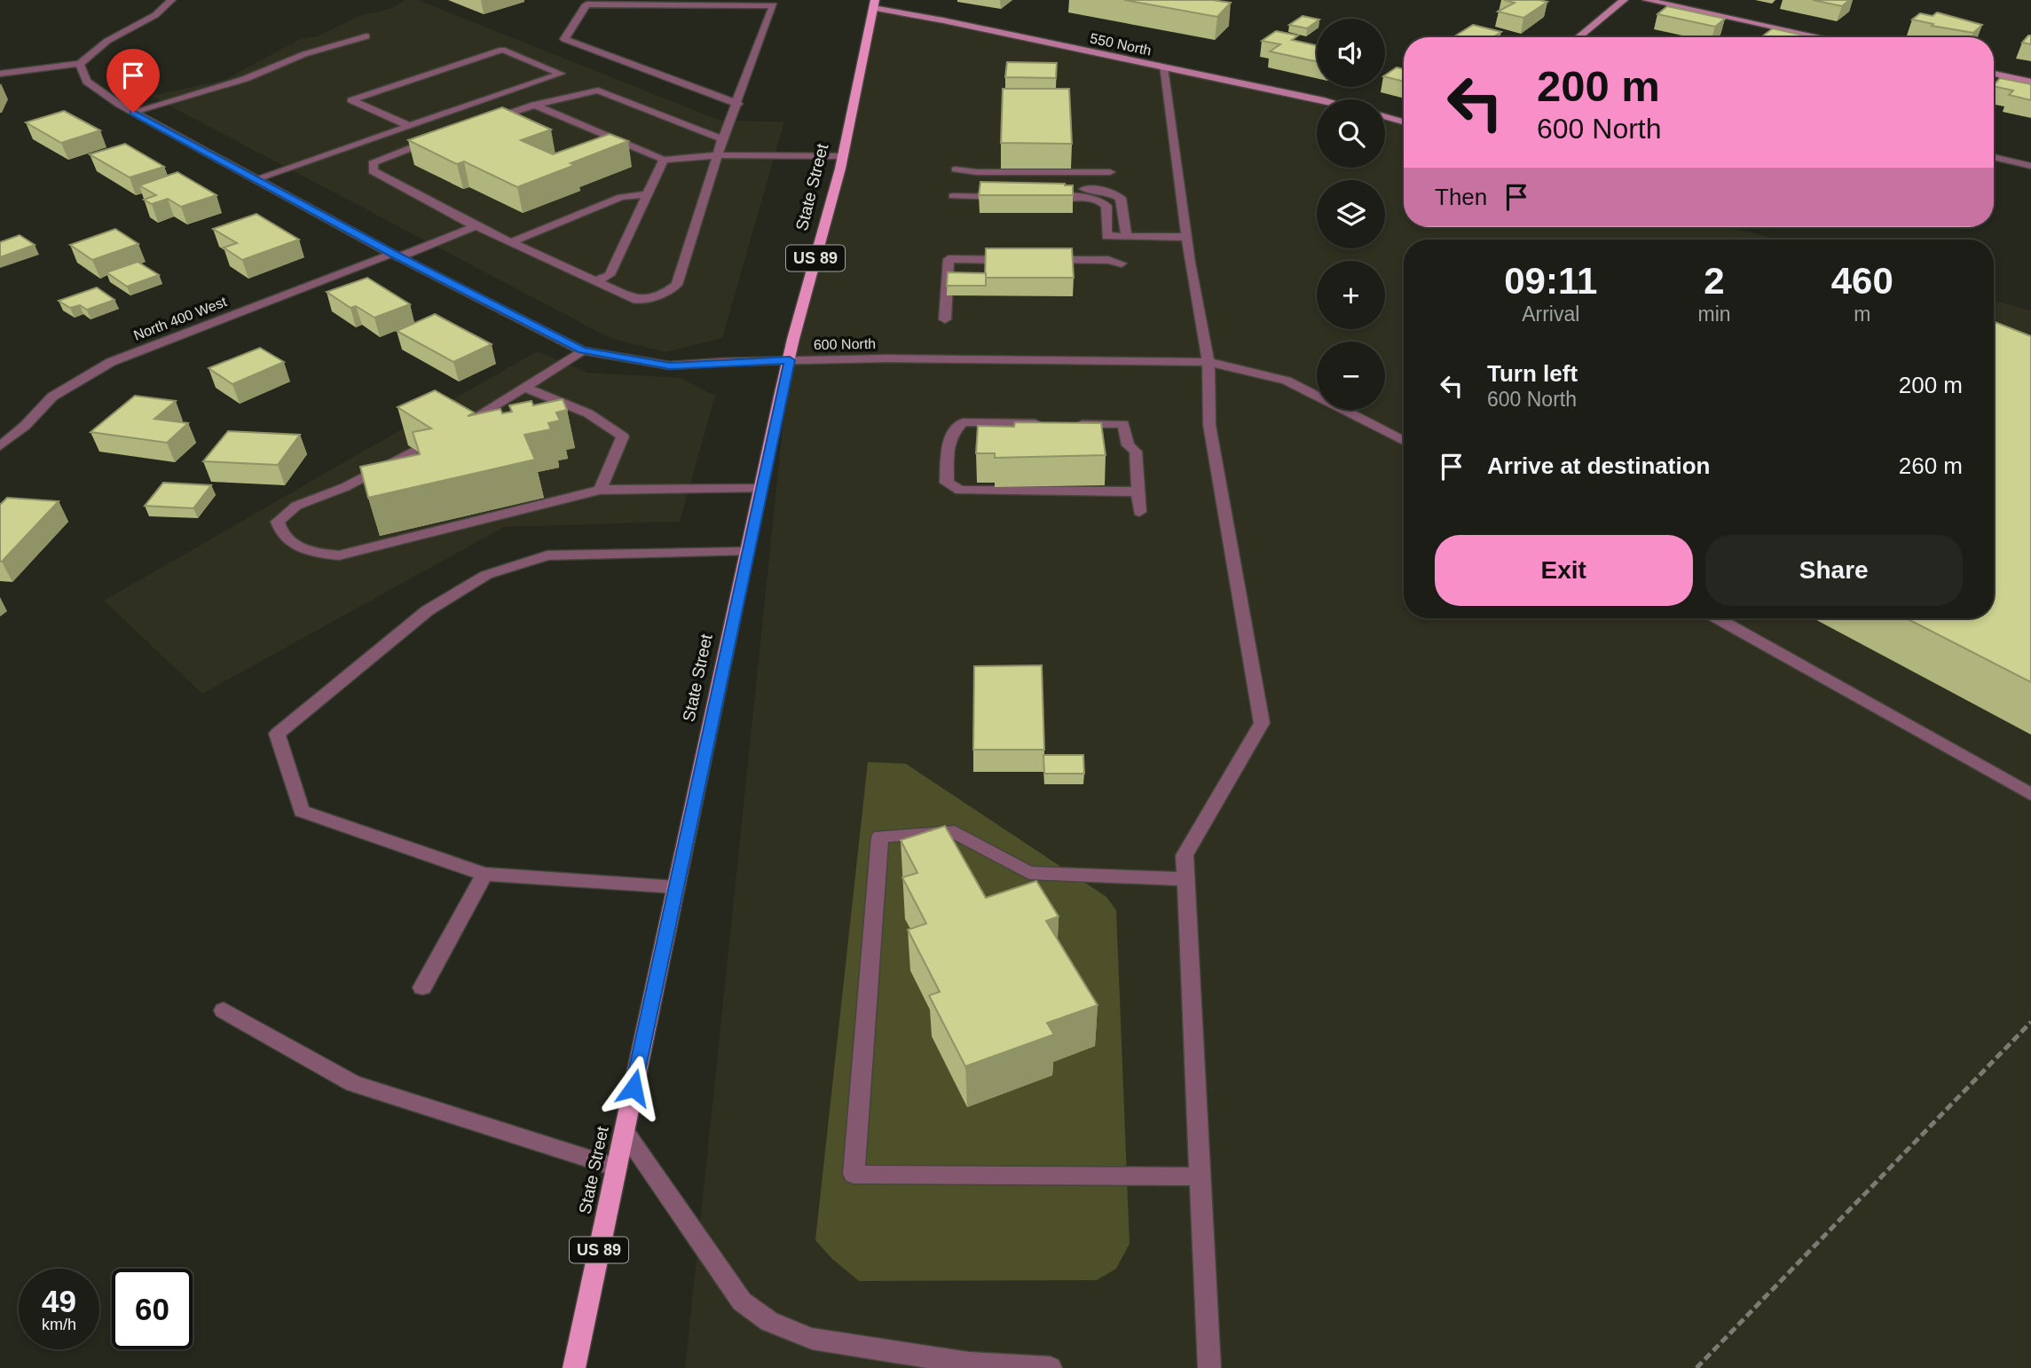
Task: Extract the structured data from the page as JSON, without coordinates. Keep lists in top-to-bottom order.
{
  "streets": {
    "main road": ["State Street", "US 89"],
    "street": ["550 North", "North 400 West", "600 North"]
  },
  "crossings": [
    ["550 North", "State Street"],
    ["State Street", "600 North"],
    ["North 400 West", "600 North"]
  ],
  "page": {
    "map_buttons": ["+", "−"],
    "turn": ["200 m", "600 North"],
    "then": "Then",
    "eta": [
      "09:11",
      "Arrival",
      "2",
      "min",
      "460",
      "m"
    ],
    "list": [
      {
        "name": "Turn left",
        "note": "600 North",
        "value": "200 m"
      },
      {
        "name": "Arrive at destination",
        "value": "260 m"
      }
    ],
    "buttons": ["Exit", "Share"],
    "speed": "49 km/h",
    "limit": "60"
  }
}
